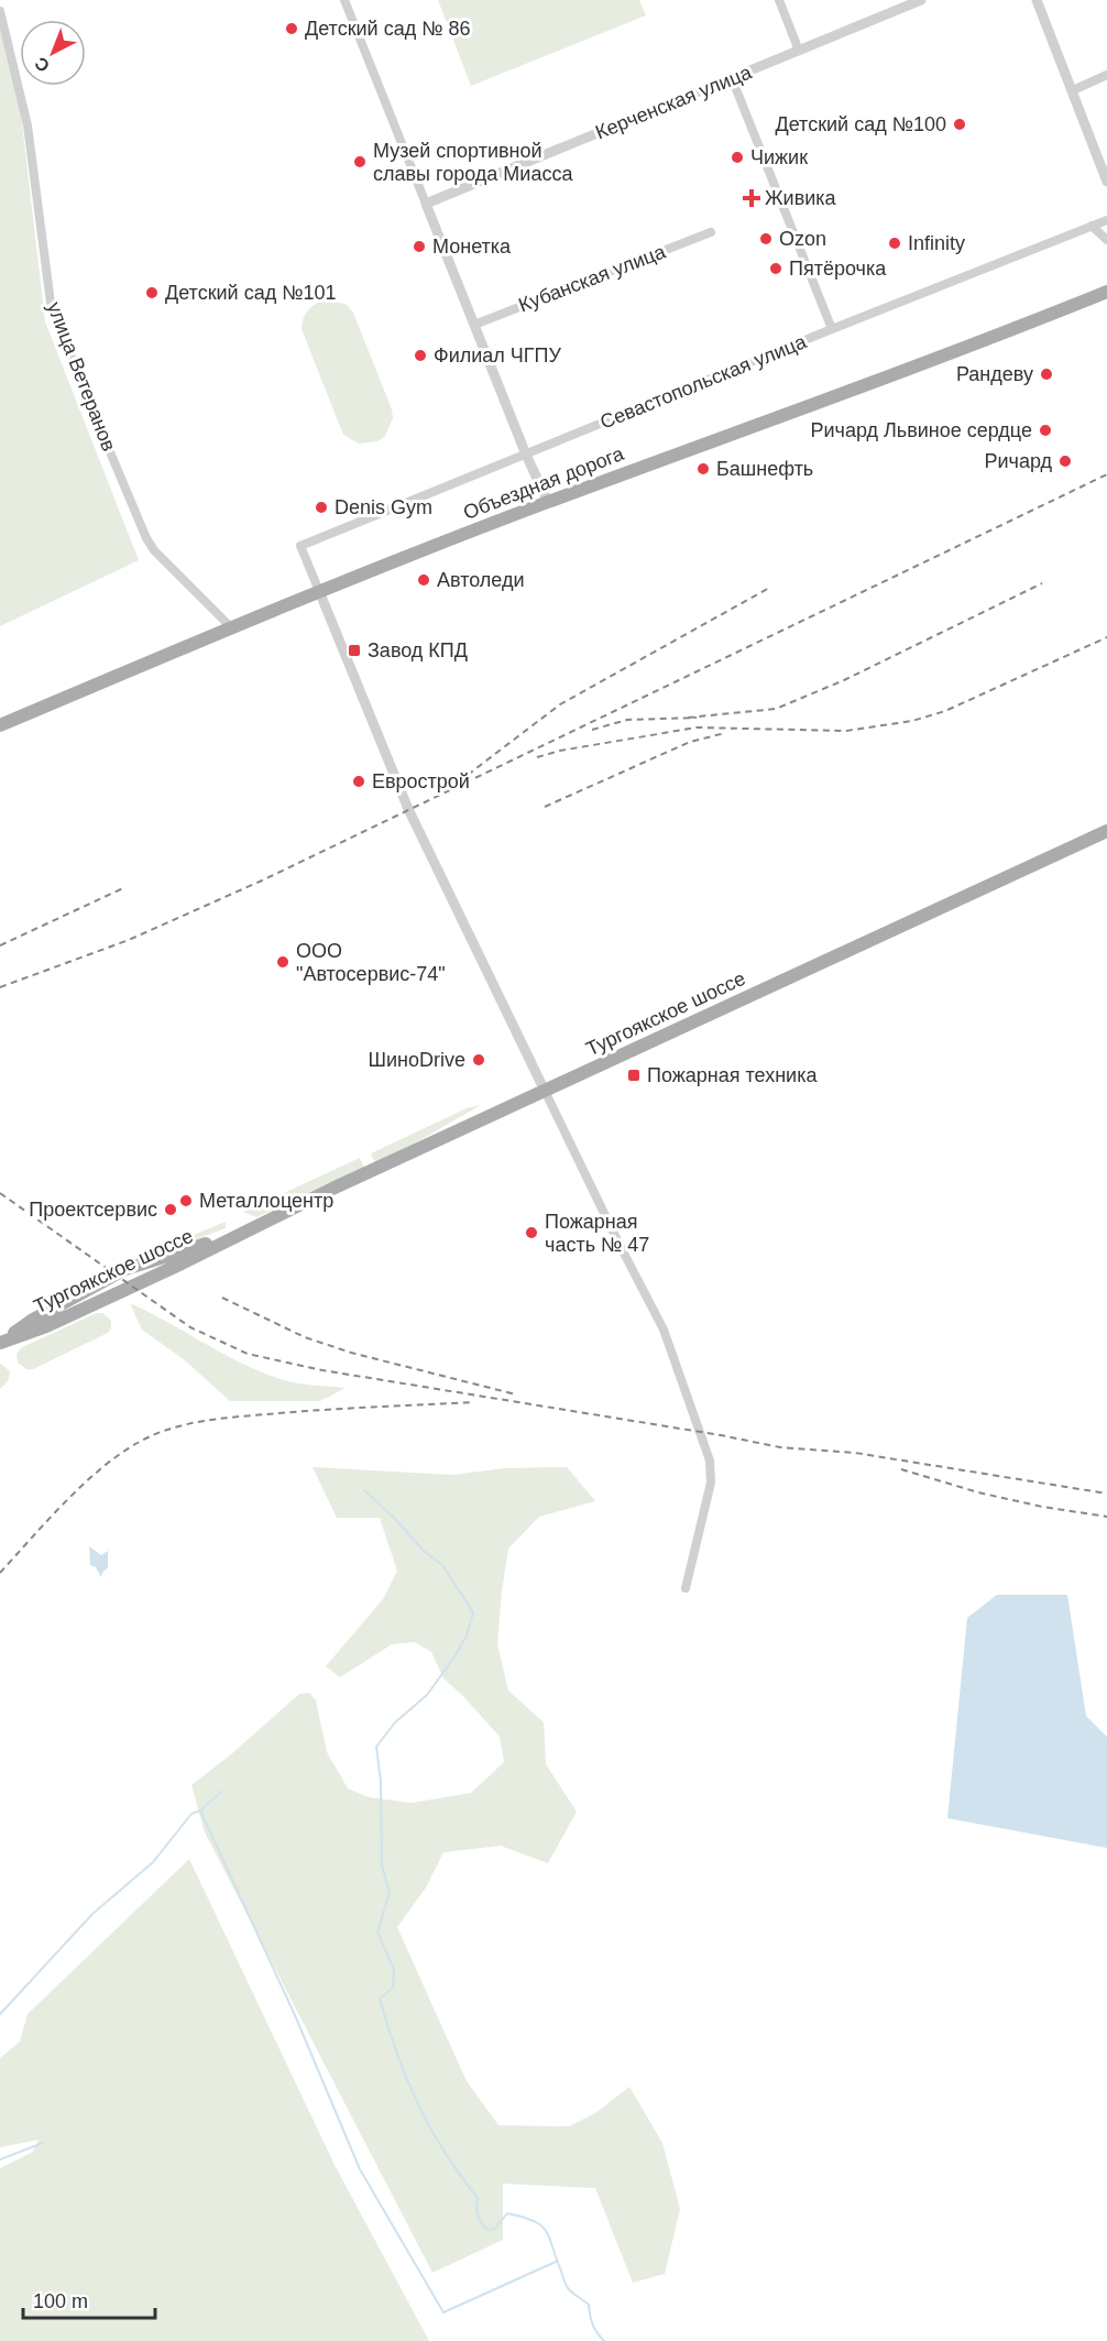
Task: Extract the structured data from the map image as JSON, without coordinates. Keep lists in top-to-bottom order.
{
  "streets": {
    "main road": ["Объездная дорога", "Тургоякское шоссе"],
    "street": [
      "Керченская улица",
      "Кубанская улица",
      "улица Ветеранов",
      "Севастопольская улица"
    ]
  },
  "crossings": [
    ["улица Ветеранов", "Объездная дорога"],
    ["Севастопольская улица", "Объездная дорога"]
  ],
  "places": {
    "other": [
      "Детский сад № 86",
      "Детский сад №100",
      "Чижик",
      "Музей спортивной славы города Миасса",
      "Ozon",
      "Infinity",
      "Монетка",
      "Пятёрочка",
      "Детский сад №101",
      "Филиал ЧГПУ",
      "Рандеву",
      "Ричард Львиное сердце",
      "Ричард",
      "Башнефть",
      "Denis Gym",
      "Автоледи",
      "Еврострой",
      "ООО \"Автосервис-74\"",
      "ШиноDrive",
      "Металлоцентр",
      "Проектсервис",
      "Пожарная часть № 47"
    ],
    "health": ["Живика"],
    "transit": ["Завод КПД", "Пожарная техника"]
  },
  "scale_bar": "100 m",
  "north": "bottom left"
}
